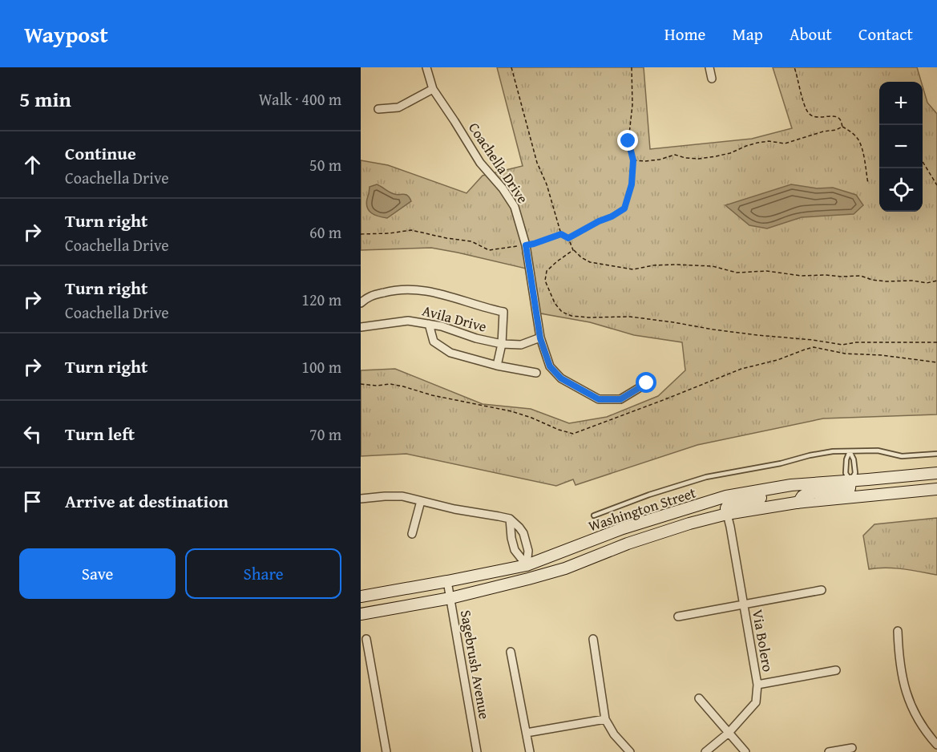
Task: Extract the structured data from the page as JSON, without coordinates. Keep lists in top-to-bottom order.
{
  "streets": {
    "main road": ["Washington Street"],
    "street": [
      "Coachella Drive",
      "Avila Drive",
      "Via Bolero",
      "Sagebrush Avenue"
    ]
  },
  "crossings": [
    ["Coachella Drive", "Avila Drive"],
    ["Washington Street", "Via Bolero"],
    ["Washington Street", "Sagebrush Avenue"]
  ],
  "page": {
    "header": "Waypost",
    "nav": [
      "Home",
      "Map",
      "About",
      "Contact"
    ],
    "heading": ["5 min", "Walk · 400 m"],
    "map_buttons": ["+", "−"],
    "list": [
      ["Continue", "Coachella Drive", "50 m"],
      ["Turn right", "Coachella Drive", "60 m"],
      ["Turn right", "Coachella Drive", "120 m"],
      ["Turn right", "100 m"],
      ["Turn left", "70 m"],
      "Arrive at destination"
    ],
    "buttons": ["Save", "Share"]
  }
}
